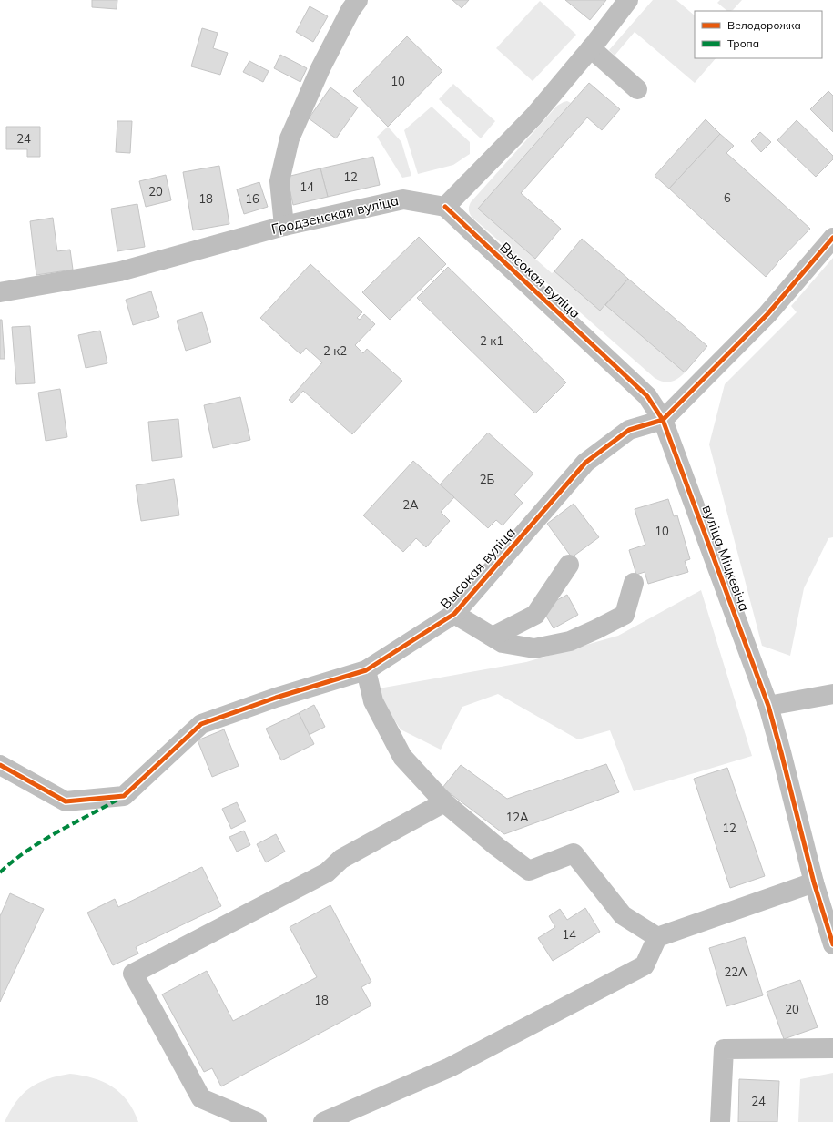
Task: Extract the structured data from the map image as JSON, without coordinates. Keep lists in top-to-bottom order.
{
  "streets": {
    "street": ["Гродзенская вуліца", "Высокая вуліца", "вуліца Міцкевіча"]
  },
  "crossings": [
    ["Гродзенская вуліца", "Высокая вуліца"],
    ["Высокая вуліца", "вуліца Міцкевіча"]
  ],
  "house_numbers": [
    "10",
    "24",
    "12",
    "14",
    "20",
    "6",
    "18",
    "16",
    "2 к1",
    "2 к2",
    "2Б",
    "2А",
    "10",
    "12А",
    "12",
    "14",
    "22А",
    "18",
    "20",
    "24"
  ],
  "legend": ["Велодорожка", "Тропа"]
}
